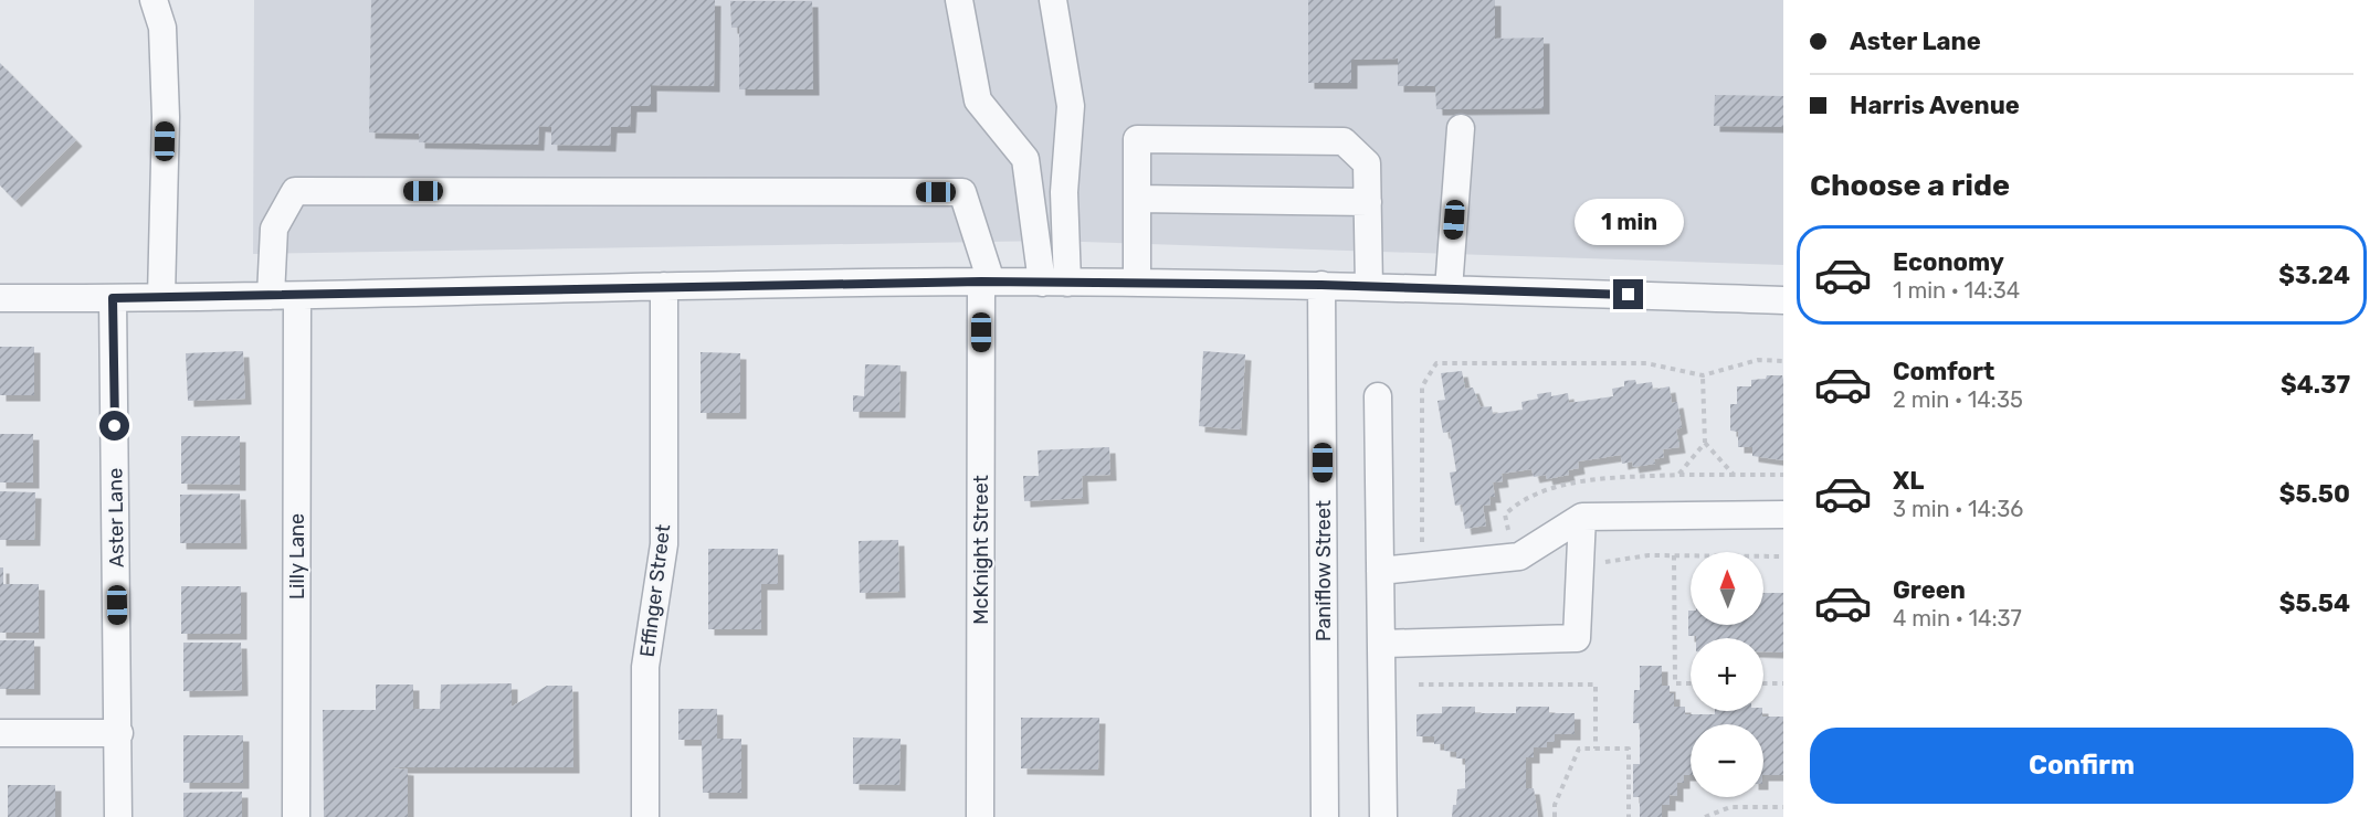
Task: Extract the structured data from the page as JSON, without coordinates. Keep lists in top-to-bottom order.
{
  "streets": {
    "street": [
      "Aster Lane",
      "McKnight Street",
      "Lilly Lane",
      "Paniflow Street",
      "Effinger Street"
    ]
  },
  "north": "top",
  "page": {
    "banner": ["Aster Lane", "Harris Avenue"],
    "heading": "Choose a ride",
    "bubble": "1 min",
    "list": [
      {
        "name": "Economy",
        "note": "1 min · 14:34",
        "value": "$3.24"
      },
      {
        "name": "Comfort",
        "note": "2 min · 14:35",
        "value": "$4.37"
      },
      {
        "name": "XL",
        "note": "3 min · 14:36",
        "value": "$5.50"
      },
      {
        "name": "Green",
        "note": "4 min · 14:37",
        "value": "$5.54"
      }
    ],
    "map_buttons": ["+", "−"],
    "buttons": "Confirm"
  }
}
